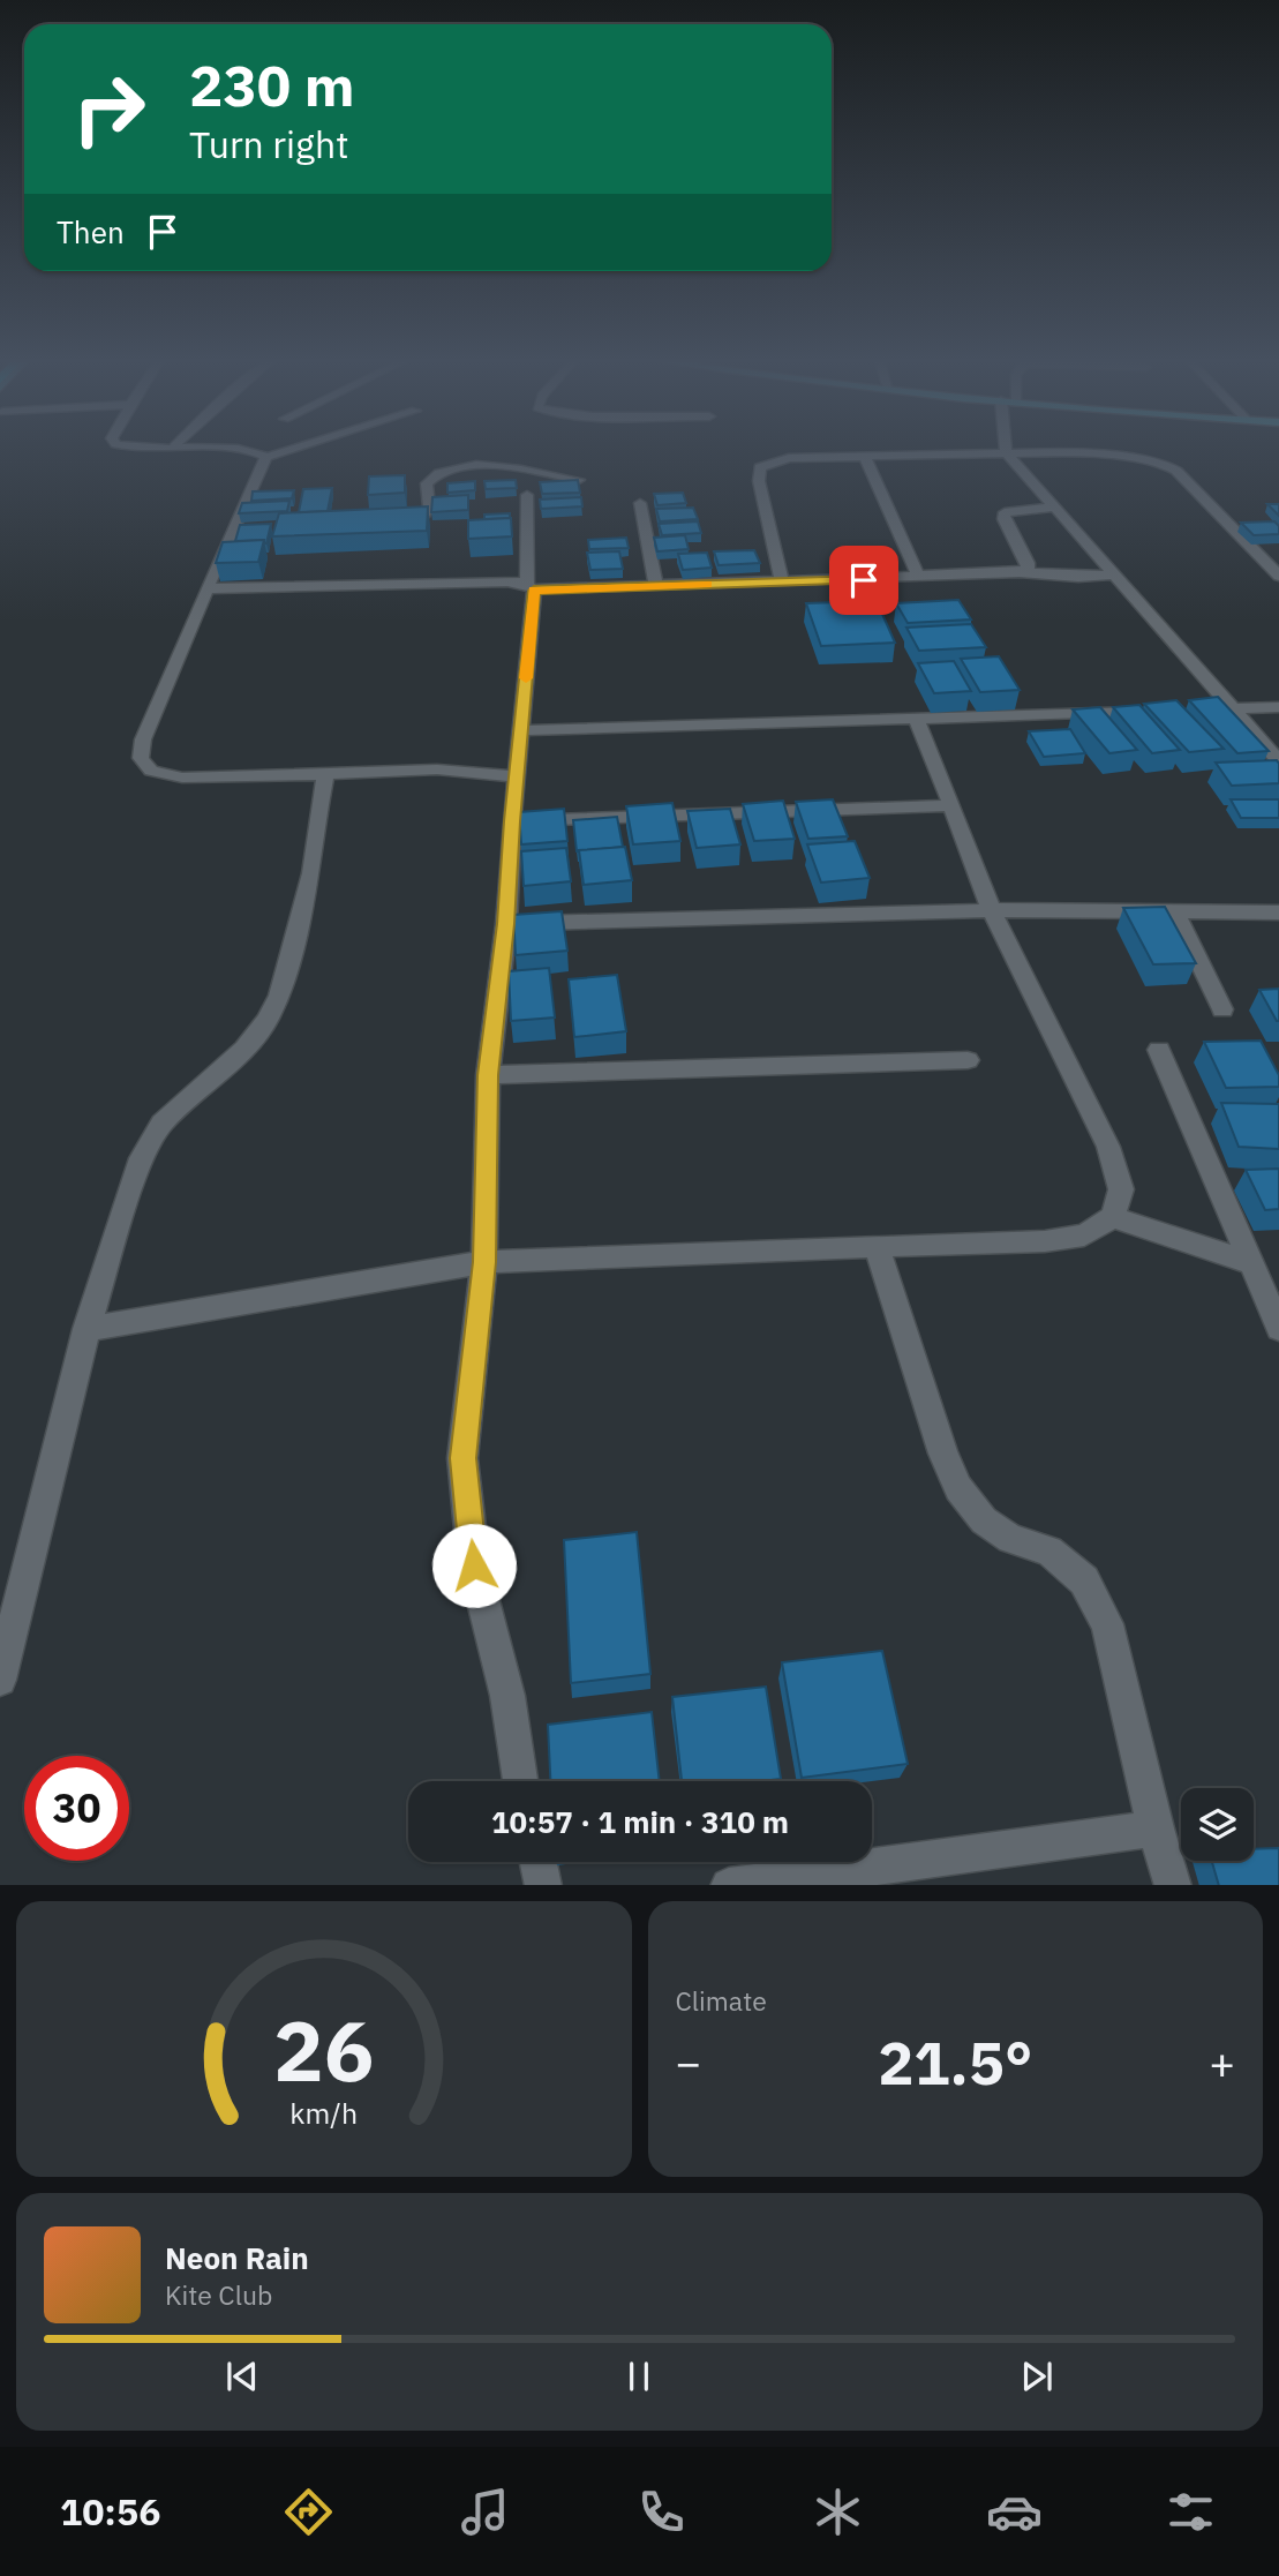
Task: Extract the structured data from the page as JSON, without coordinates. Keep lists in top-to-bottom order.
{
  "page": {
    "turn": ["230 m", "Turn right"],
    "then": "Then",
    "limit": "30",
    "trip": "10:57 · 1 min · 310 m",
    "tile": "Climate",
    "heat": ["−", "21.5°", "+"],
    "song": ["Neon Rain", "Kite Club"],
    "tabs": "10:56",
    "gauge": ["26", "km/h"]
  }
}
